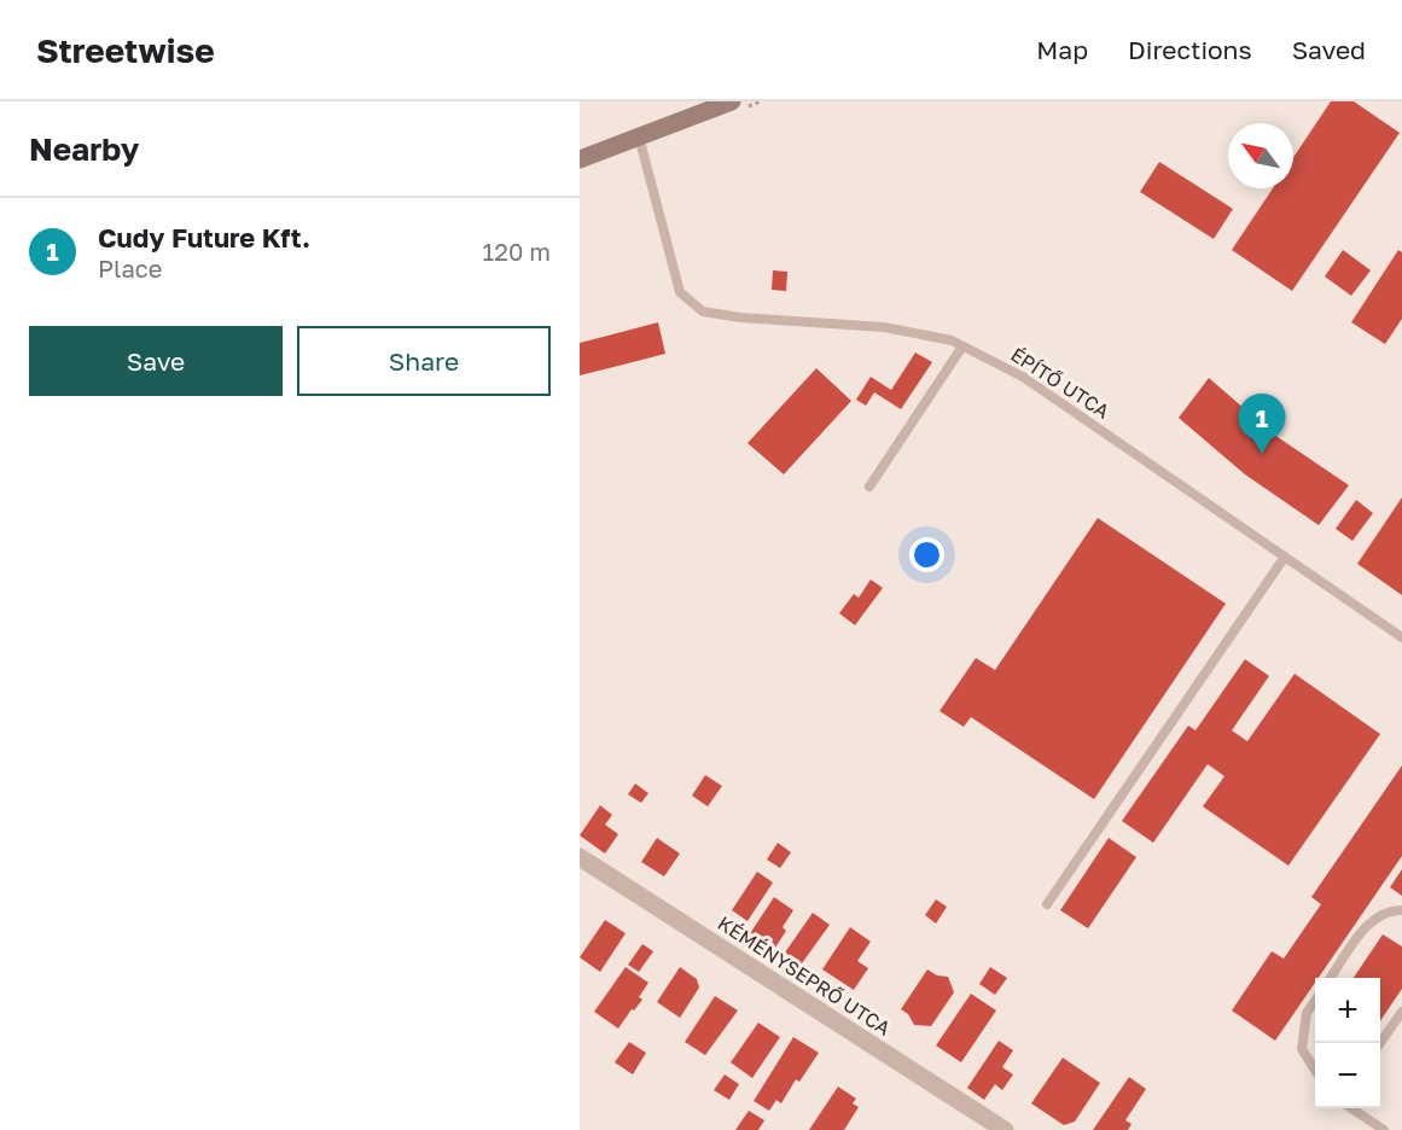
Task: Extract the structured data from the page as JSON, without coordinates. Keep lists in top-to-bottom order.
{
  "streets": {
    "street": ["KÉMÉNYSEPRŐ UTCA"],
    "lane": ["ÉPÍTŐ UTCA"]
  },
  "north": "top left",
  "page": {
    "header": "Streetwise",
    "nav": ["Map", "Directions", "Saved"],
    "heading": "Nearby",
    "list": [
      {
        "mark": "1",
        "name": "Cudy Future Kft.",
        "note": "Place",
        "value": "120 m"
      }
    ],
    "buttons": ["Save", "Share"],
    "pins": "1",
    "map_buttons": ["+", "−"]
  }
}
